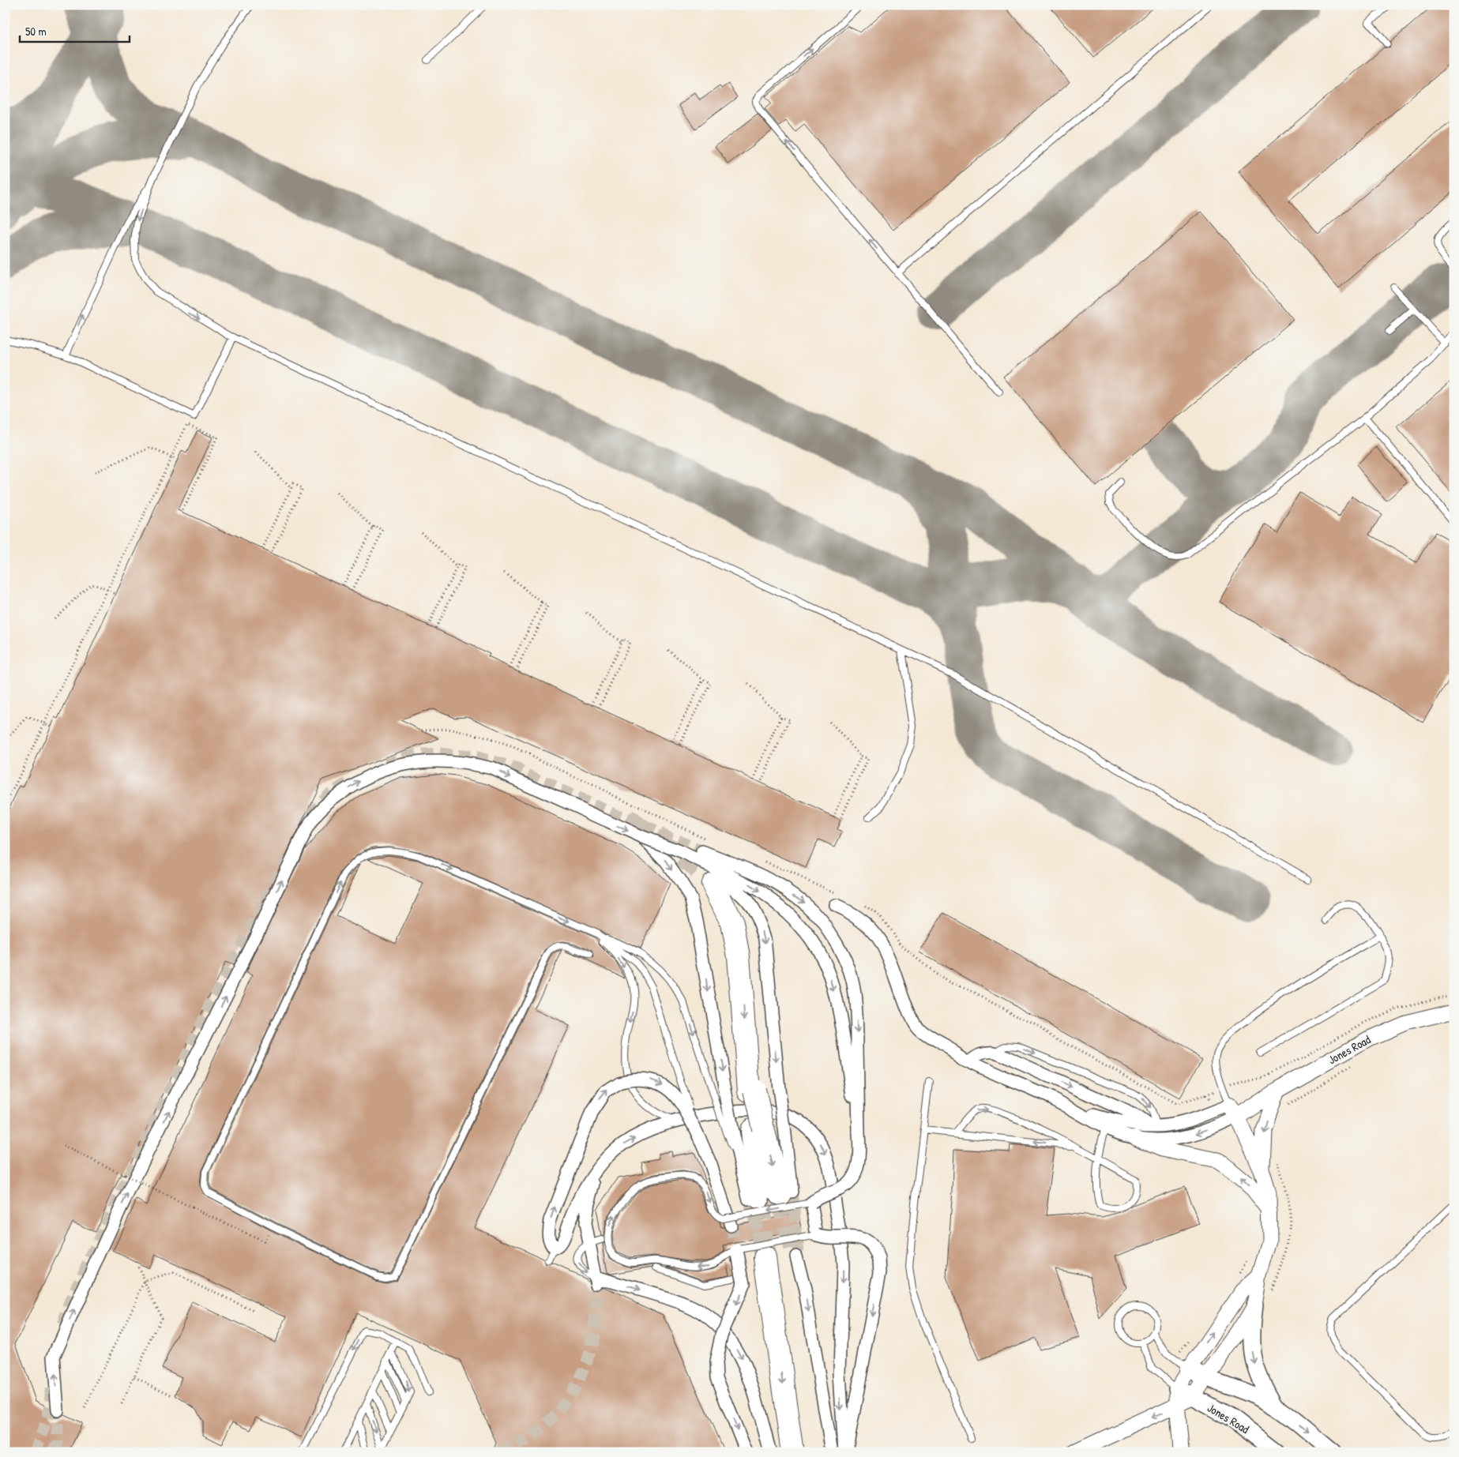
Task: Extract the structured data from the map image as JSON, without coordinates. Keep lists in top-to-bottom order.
{
  "streets": {
    "main road": ["Jones Road"]
  },
  "scale_bar": "50 m"
}
